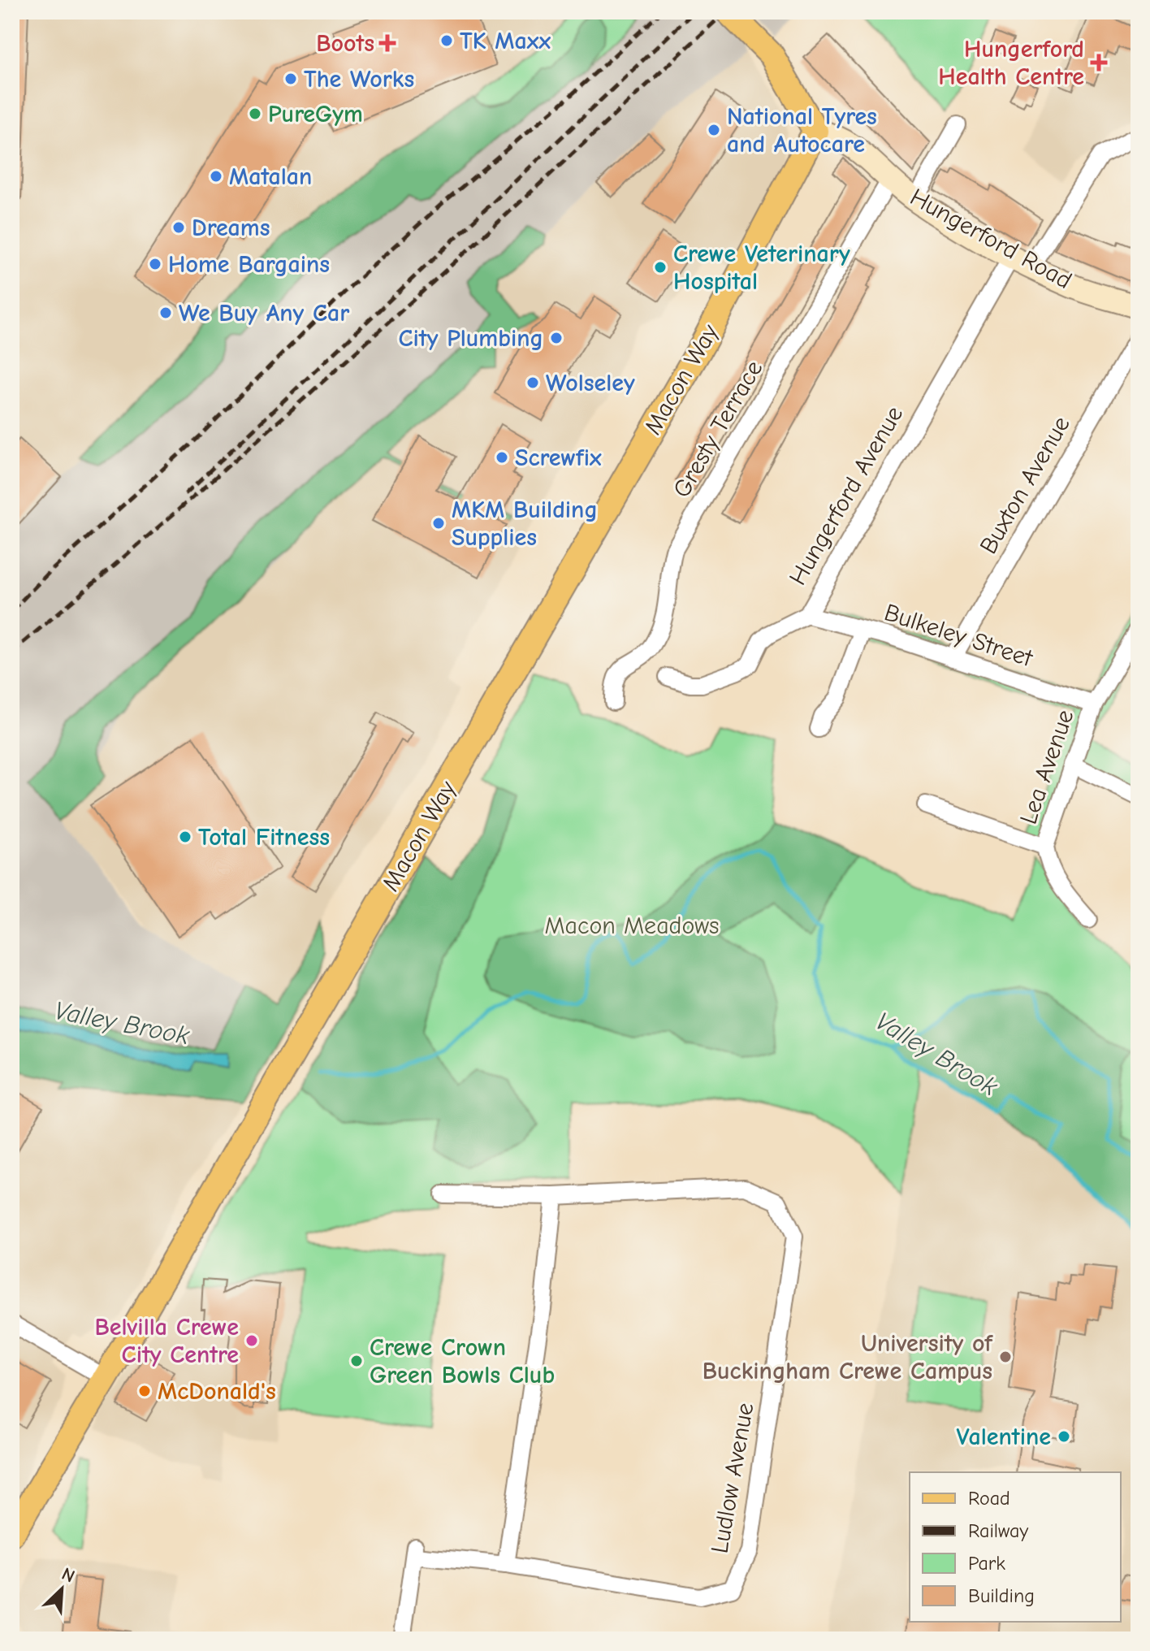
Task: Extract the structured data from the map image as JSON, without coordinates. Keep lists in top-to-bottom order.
{
  "streets": {
    "main road": ["Macon Way"],
    "street": [
      "Hungerford Road",
      "Gresty Terrace",
      "Buxton Avenue",
      "Hungerford Avenue",
      "Bulkeley Street",
      "Lea Avenue",
      "Ludlow Avenue"
    ]
  },
  "crossings": [
    ["Hungerford Road", "Macon Way"],
    ["Hungerford Road", "Gresty Terrace"],
    ["Hungerford Road", "Hungerford Avenue"],
    ["Buxton Avenue", "Bulkeley Street"],
    ["Hungerford Avenue", "Bulkeley Street"],
    ["Bulkeley Street", "Lea Avenue"]
  ],
  "water": ["Valley Brook"],
  "parks": ["Macon Meadows"],
  "places": {
    "other": [
      "TK Maxx",
      "The Works",
      "PureGym",
      "National Tyres and Autocare",
      "Matalan",
      "Dreams",
      "Home Bargains",
      "Crewe Veterinary Hospital",
      "We Buy Any Car",
      "City Plumbing",
      "Wolseley",
      "Screwfix",
      "MKM Building Supplies",
      "Total Fitness",
      "Belvilla Crewe City Centre",
      "University of Buckingham Crewe Campus",
      "Crewe Crown Green Bowls Club",
      "McDonald's",
      "Valentine"
    ],
    "health": ["Boots", "Hungerford Health Centre"]
  },
  "legend": [
    "Road",
    "Railway",
    "Park",
    "Building"
  ],
  "north": "top right"
}
